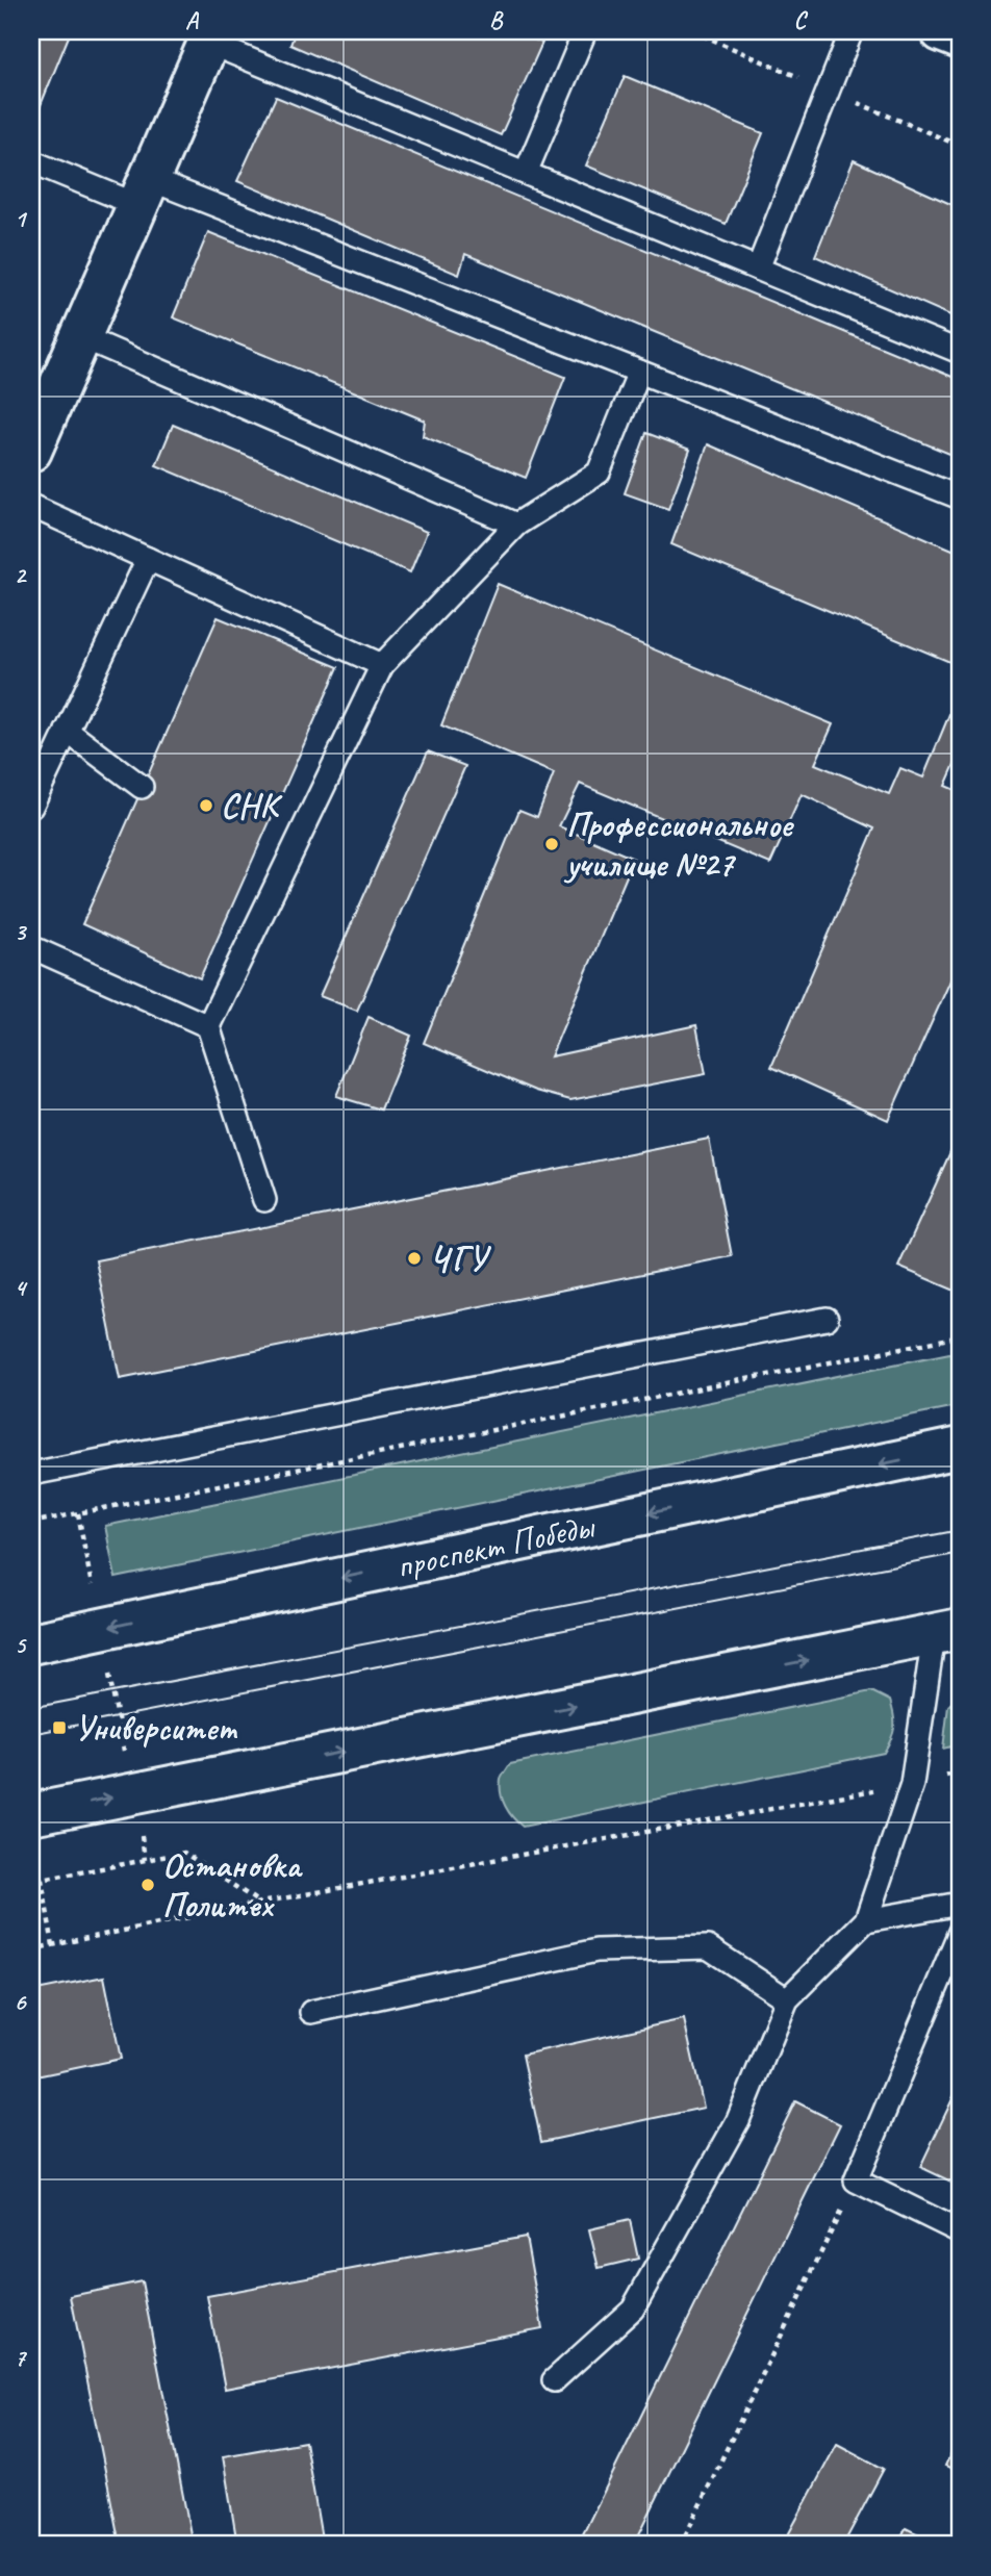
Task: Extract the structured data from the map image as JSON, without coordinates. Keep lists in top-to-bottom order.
{
  "streets": {
    "main road": ["проспект Победы"]
  },
  "places": {
    "other": [
      "СНК",
      "Профессиональное училище №27",
      "ЧГУ",
      "Остановка Политех"
    ],
    "transit": ["Университет"]
  },
  "grid": {
    "columns": ["A", "B", "C"],
    "rows": [
      "1",
      "2",
      "3",
      "4",
      "5",
      "6",
      "7"
    ]
  }
}
